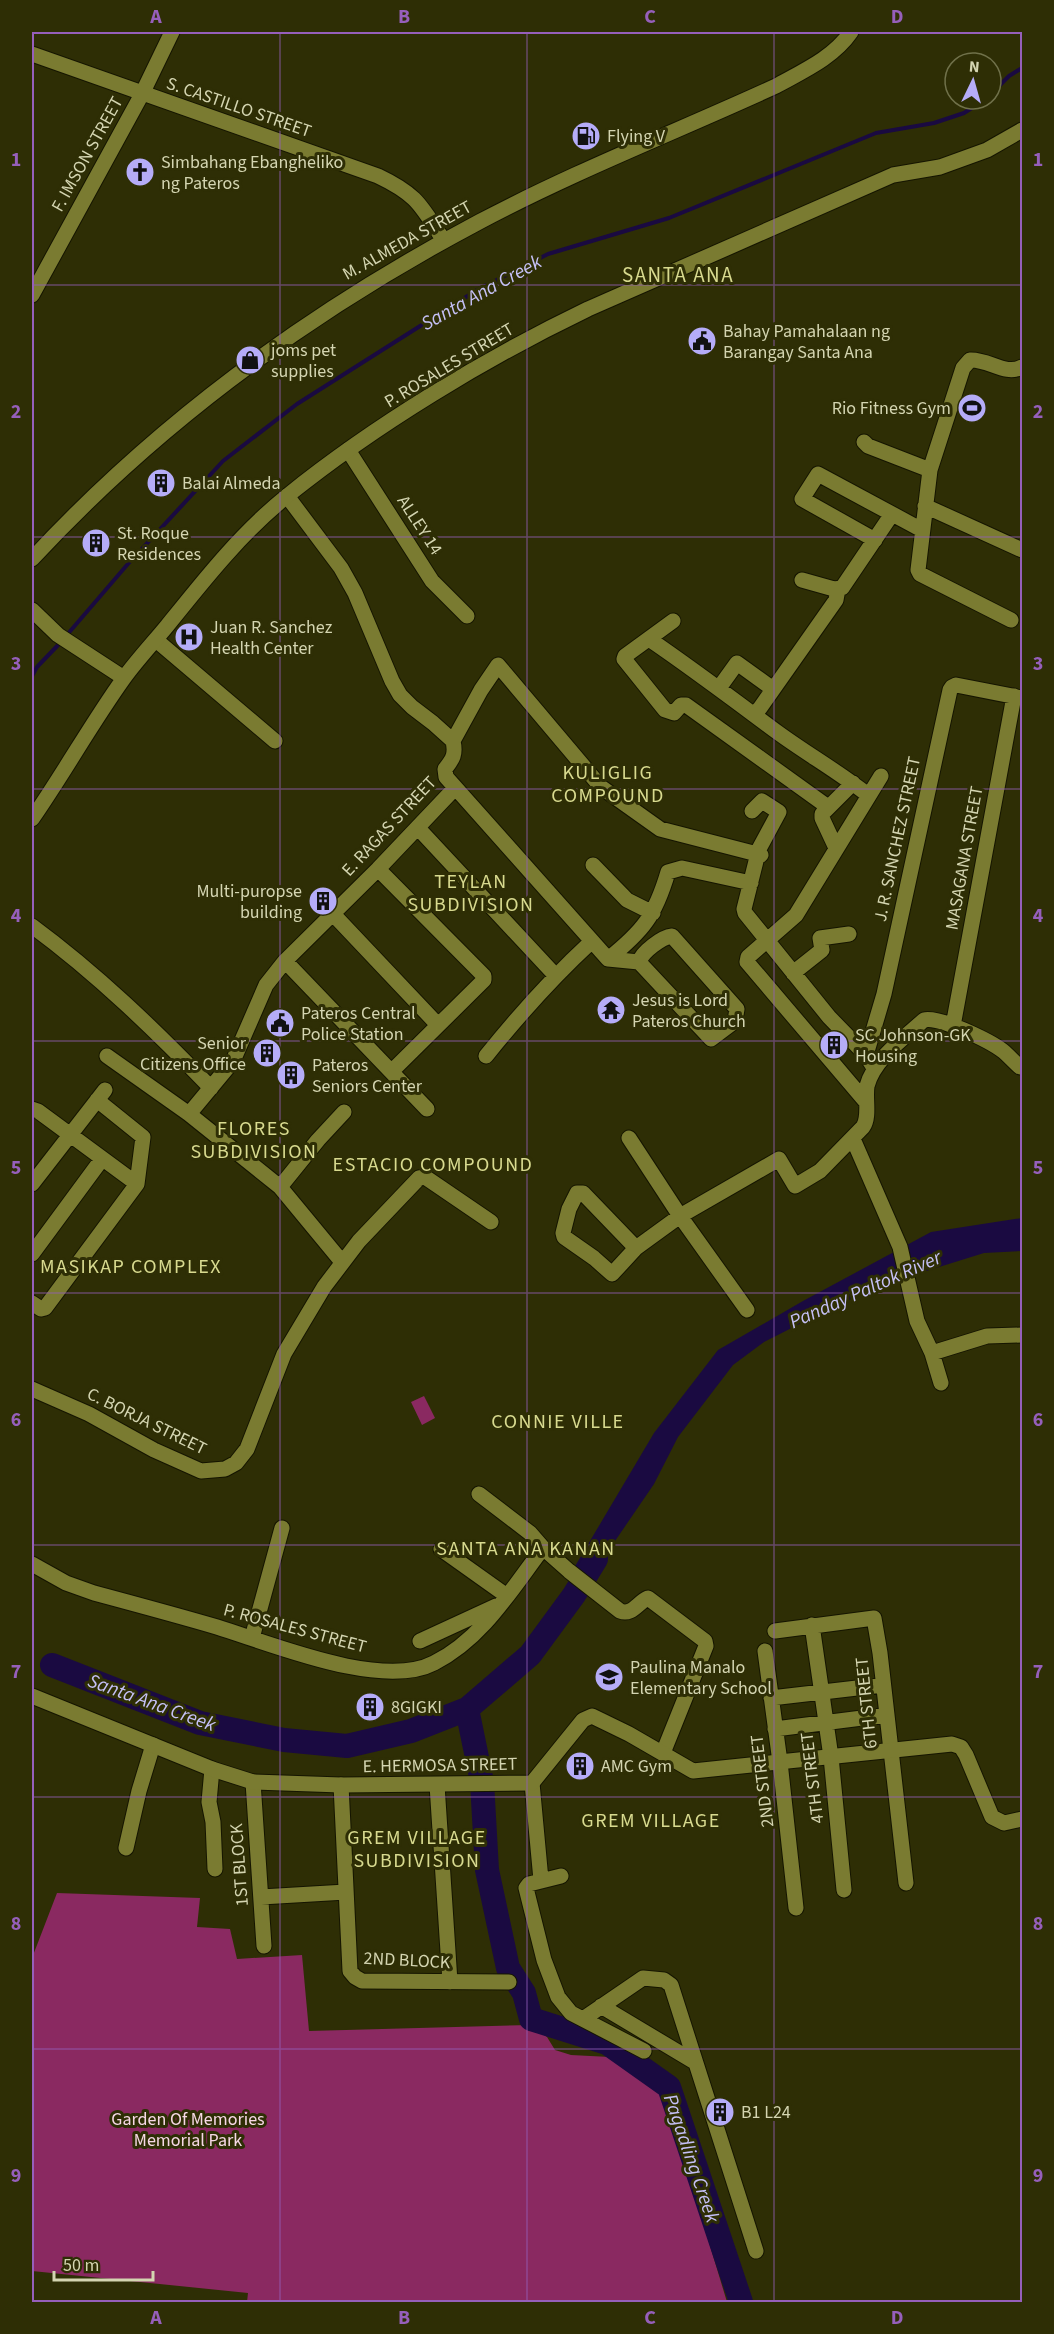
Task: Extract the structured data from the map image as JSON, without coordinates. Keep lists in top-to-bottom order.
{
  "streets": {
    "street": [
      "S. CASTILLO STREET",
      "F. IMSON STREET",
      "M. ALMEDA STREET",
      "P. ROSALES STREET",
      "ALLEY 14",
      "E. RAGAS STREET",
      "J. R. SANCHEZ STREET",
      "MASAGANA STREET",
      "C. BORJA STREET",
      "6TH STREET",
      "E. HERMOSA STREET",
      "4TH STREET",
      "2ND STREET",
      "1ST BLOCK",
      "2ND BLOCK"
    ]
  },
  "crossings": [
    ["S. CASTILLO STREET", "F. IMSON STREET"],
    ["S. CASTILLO STREET", "M. ALMEDA STREET"],
    ["P. ROSALES STREET", "ALLEY 14"],
    ["J. R. SANCHEZ STREET", "MASAGANA STREET"],
    ["6TH STREET", "E. HERMOSA STREET"],
    ["6TH STREET", "4TH STREET"],
    ["E. HERMOSA STREET", "4TH STREET"],
    ["E. HERMOSA STREET", "2ND STREET"],
    ["E. HERMOSA STREET", "1ST BLOCK"],
    ["E. HERMOSA STREET", "2ND BLOCK"]
  ],
  "districts": [
    "SANTA ANA",
    "KULIGLIG COMPOUND",
    "TEYLAN SUBDIVISION",
    "FLORES SUBDIVISION",
    "ESTACIO COMPOUND",
    "MASIKAP COMPLEX",
    "CONNIE VILLE",
    "SANTA ANA KANAN",
    "GREM VILLAGE",
    "GREM VILLAGE SUBDIVISION"
  ],
  "water": ["Santa Ana Creek", "Panday Paltok River", "Pagadling Creek"],
  "parks": ["Garden Of Memories Memorial Park"],
  "places": {
    "fuel station": ["Flying V"],
    "church": ["Simbahang Ebangheliko ng Pateros"],
    "public building": ["Bahay Pamahalaan ng Barangay Santa Ana", "Pateros Central Police Station"],
    "shop": ["joms pet supplies"],
    "sports": ["Rio Fitness Gym"],
    "building": [
      "Balai Almeda",
      "St. Roque Residences",
      "Multi-puropse building",
      "SC Johnson-GK Housing",
      "Senior Citizens Office",
      "Pateros Seniors Center",
      "8GIGKI",
      "AMC Gym",
      "B1 L24"
    ],
    "hospital": ["Juan R. Sanchez Health Center"],
    "temple": ["Jesus is Lord Pateros Church"],
    "school or university": ["Paulina Manalo Elementary School"]
  },
  "scale_bar": "50 m",
  "north": "top",
  "grid": {
    "columns": [
      "A",
      "B",
      "C",
      "D"
    ],
    "rows": [
      "1",
      "2",
      "3",
      "4",
      "5",
      "6",
      "7",
      "8",
      "9"
    ]
  }
}
